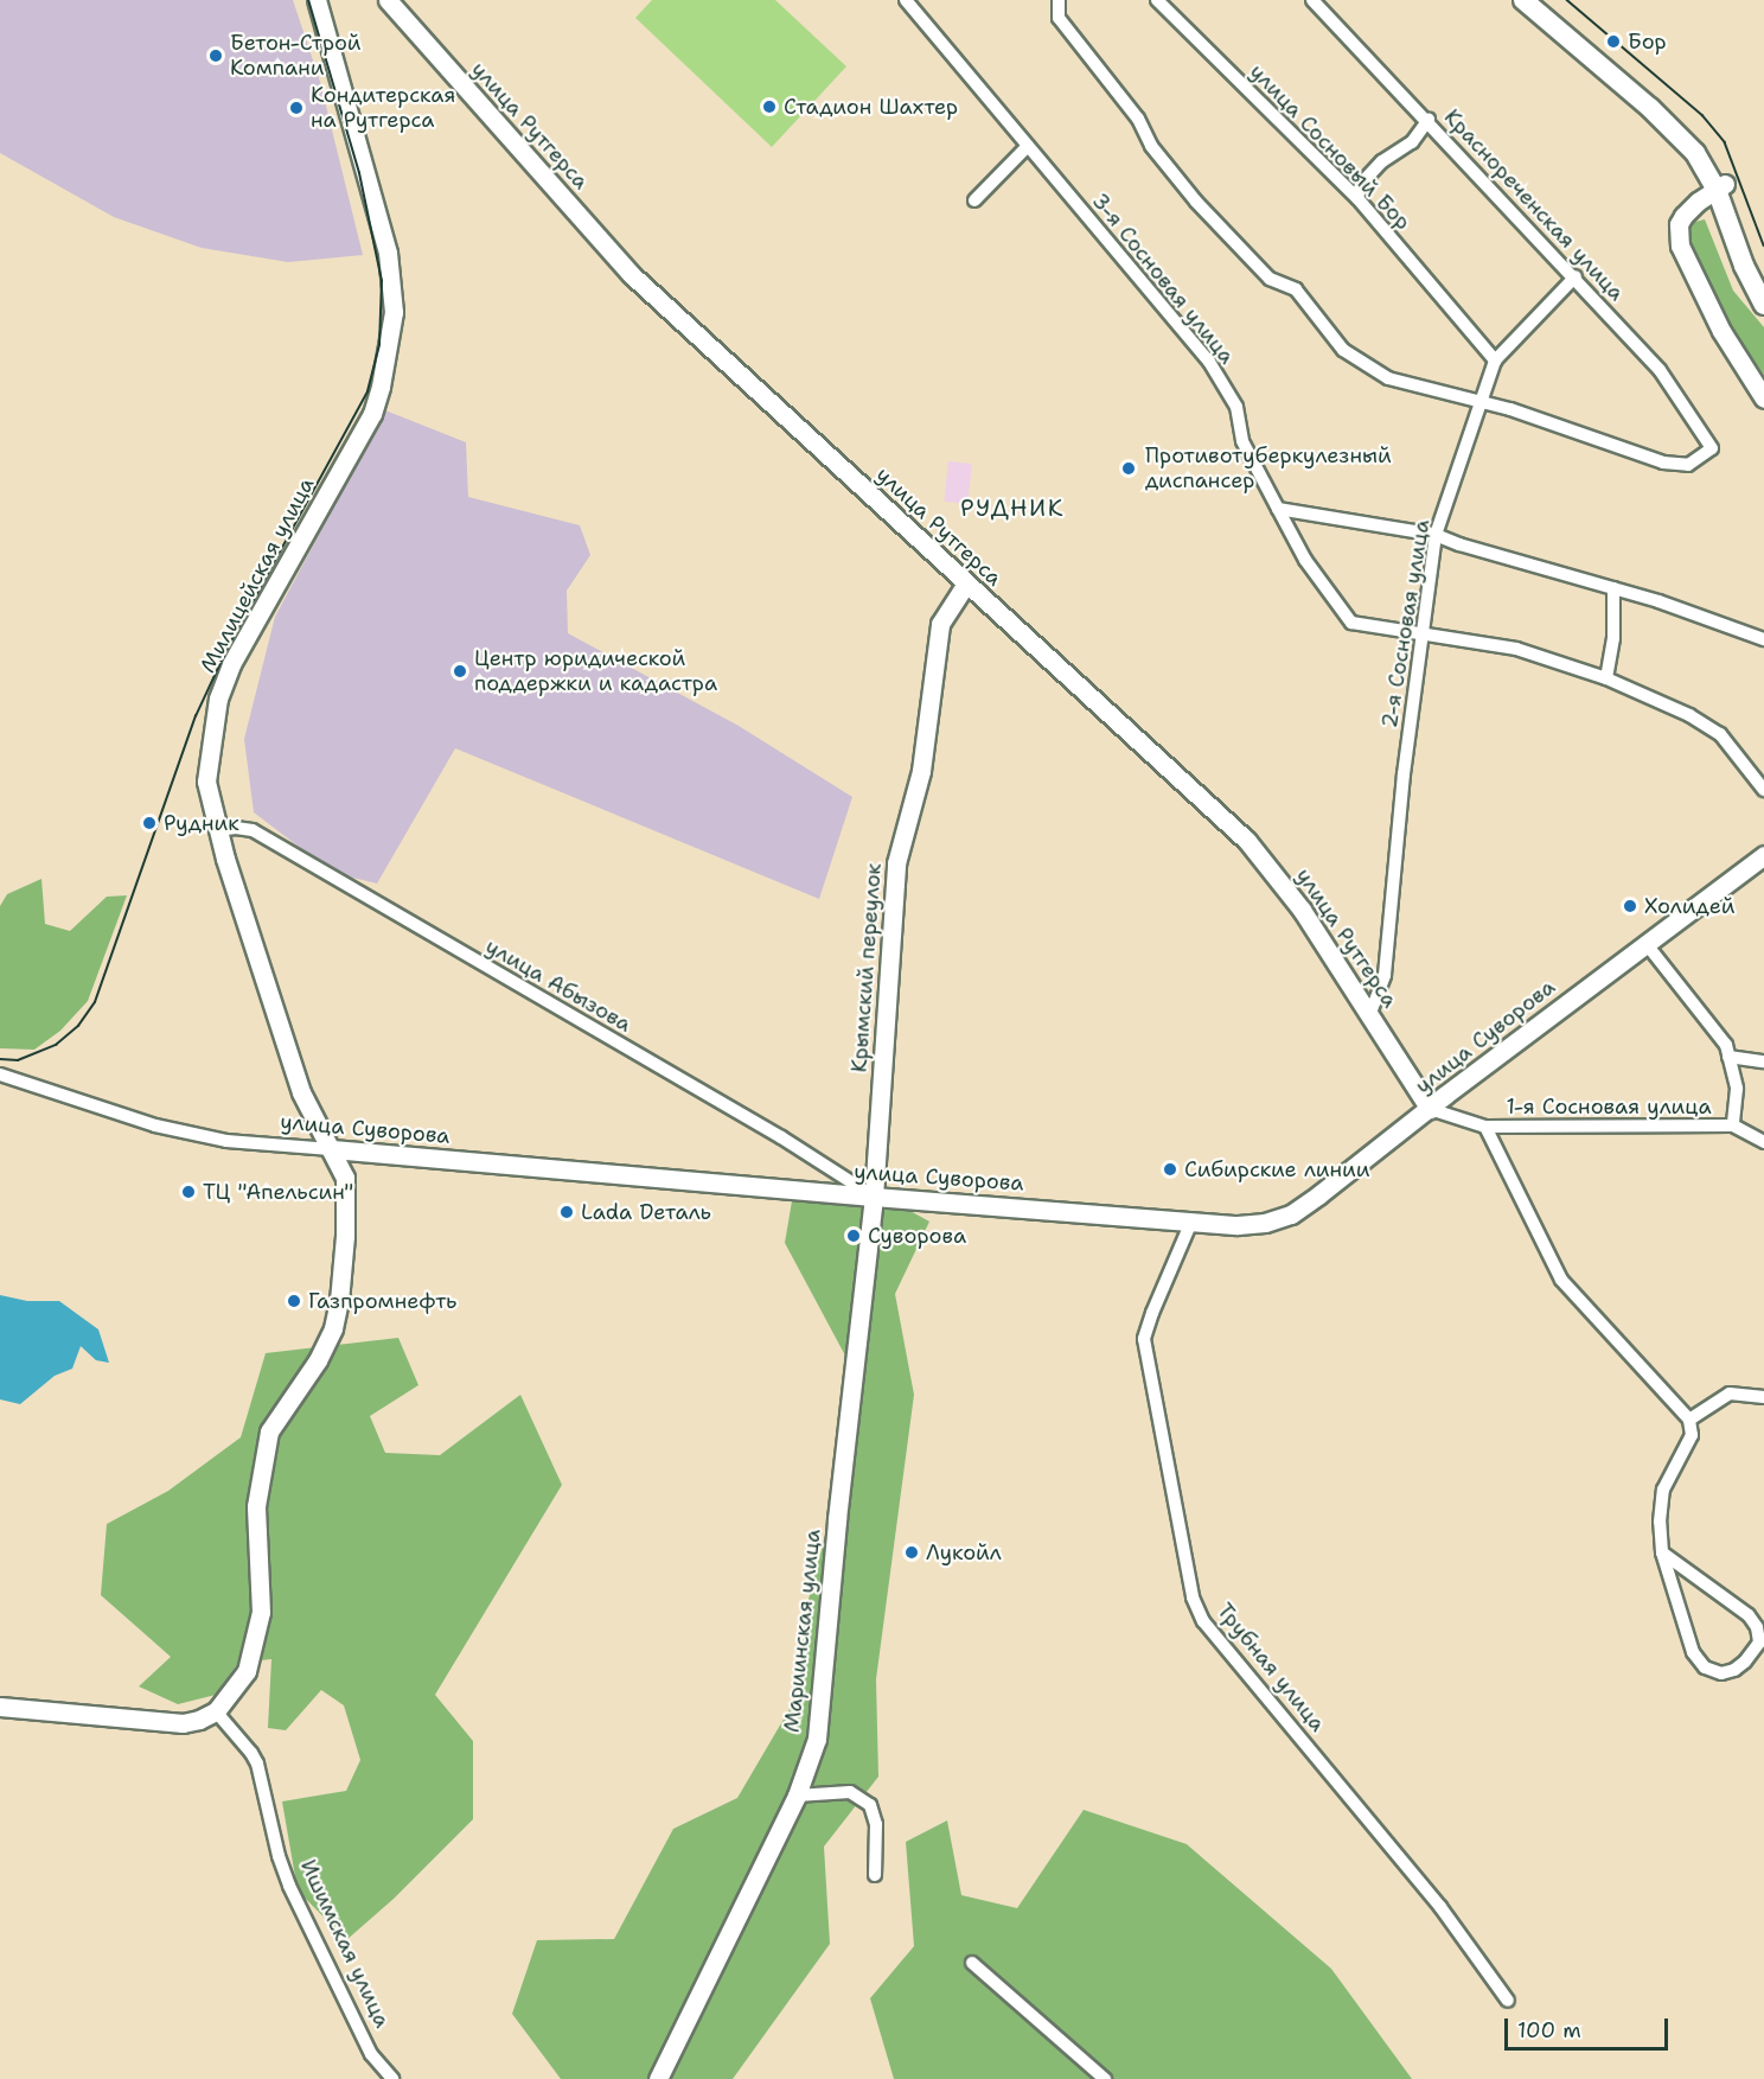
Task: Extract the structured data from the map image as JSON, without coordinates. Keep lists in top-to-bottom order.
{
  "streets": {
    "main road": [
      "улица Рутгерса",
      "Милицейская улица",
      "Крымский переулок",
      "улица Суворова",
      "Мариинская улица"
    ],
    "street": [
      "улица Сосновый Бор",
      "Краснореченская улица",
      "3-я Сосновая улица",
      "2-я Сосновая улица",
      "улица Абызова",
      "1-я Сосновая улица",
      "Трубная улица",
      "Ишимская улица"
    ]
  },
  "crossings": [
    ["улица Рутгерса", "2-я Сосновая улица"],
    ["улица Рутгерса", "Крымский переулок"],
    ["улица Рутгерса", "улица Суворова"],
    ["улица Рутгерса", "1-я Сосновая улица"],
    ["улица Сосновый Бор", "2-я Сосновая улица"],
    ["Краснореченская улица", "2-я Сосновая улица"],
    ["3-я Сосновая улица", "2-я Сосновая улица"],
    ["Милицейская улица", "улица Абызова"],
    ["Милицейская улица", "улица Суворова"],
    ["Крымский переулок", "улица Абызова"],
    ["Крымский переулок", "улица Суворова"],
    ["Крымский переулок", "Мариинская улица"],
    ["улица Абызова", "улица Суворова"],
    ["улица Абызова", "Мариинская улица"],
    ["улица Суворова", "1-я Сосновая улица"],
    ["улица Суворова", "Мариинская улица"],
    ["улица Суворова", "Трубная улица"]
  ],
  "districts": ["РУДНИК"],
  "places": [
    "Бор",
    "Бетон-Строй Компани",
    "Стадион Шахтер",
    "Кондитерская на Рутгерса",
    "Противотуберкулезный диспансер",
    "Центр юридической поддержки и кадастра",
    "Рудник",
    "Холидей",
    "Сибирские линии",
    "ТЦ \"Апельсин\"",
    "Lada Dеталь",
    "Суворова",
    "Газпромнефть",
    "Лукойл"
  ],
  "scale_bar": "100 m"
}
